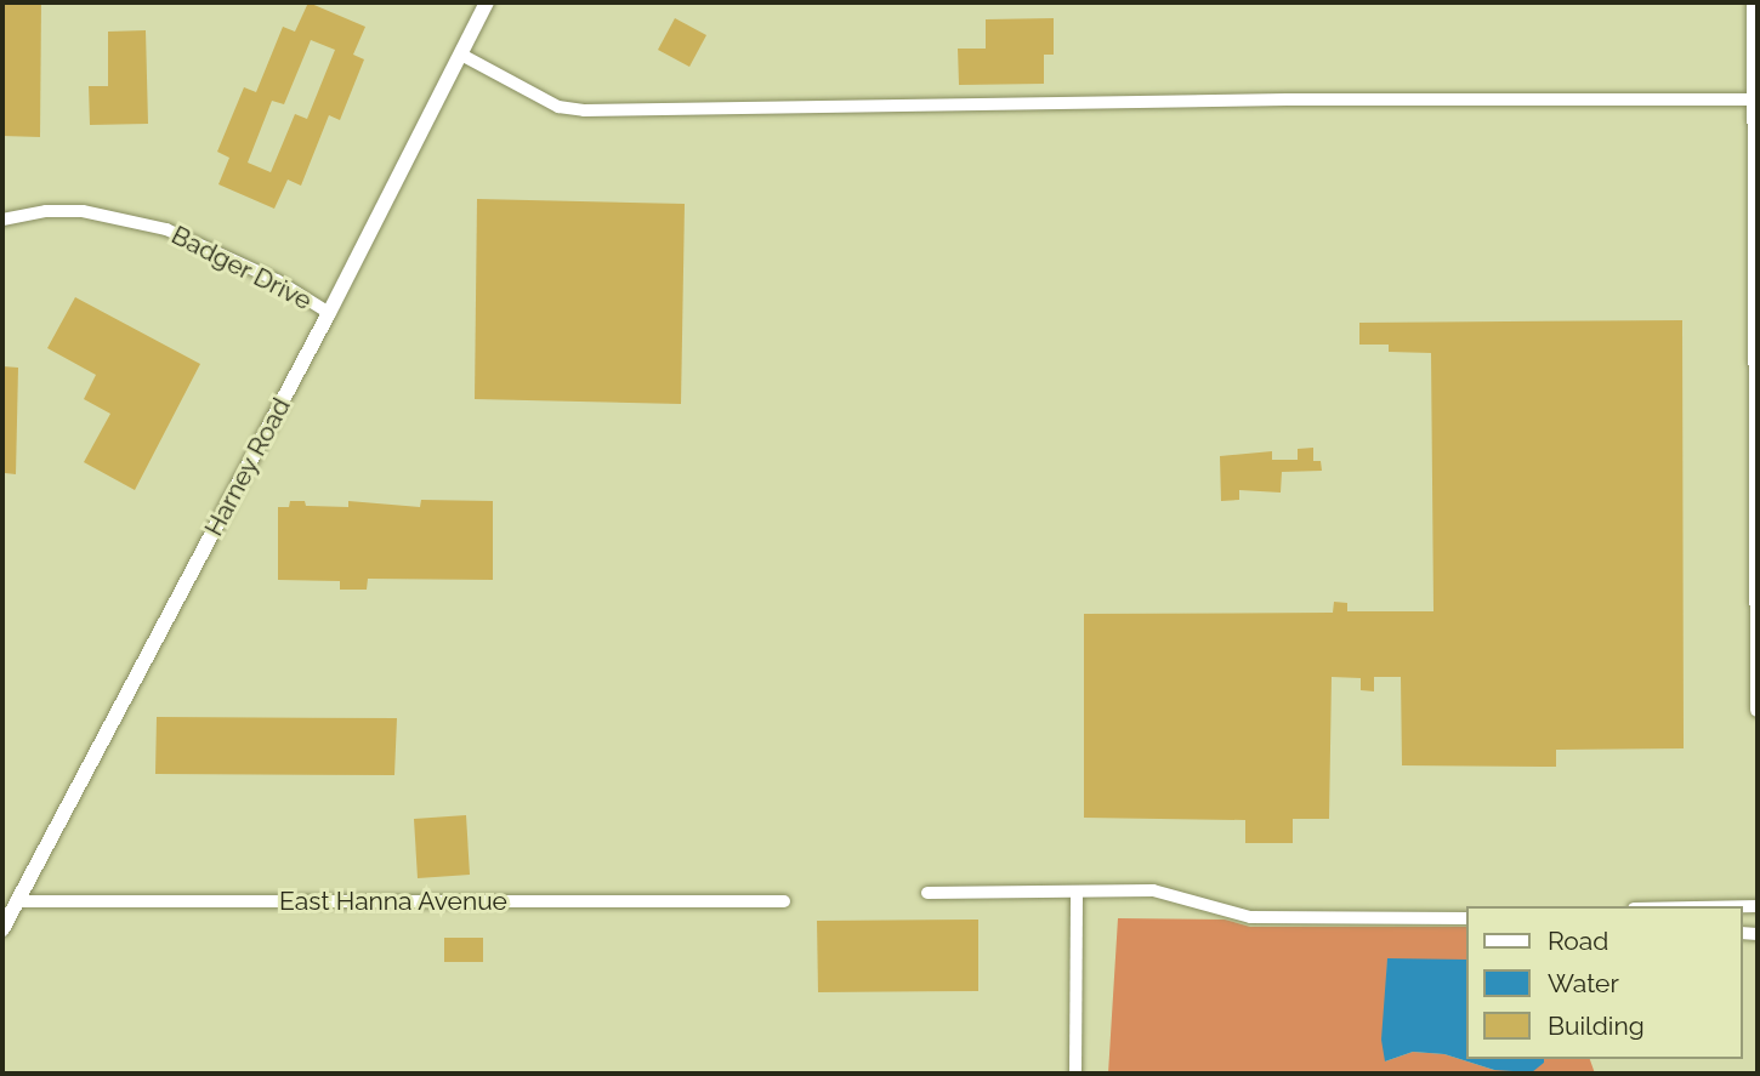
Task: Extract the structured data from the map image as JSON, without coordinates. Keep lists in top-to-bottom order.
{
  "streets": {
    "street": ["Badger Drive", "Harney Road", "East Hanna Avenue"]
  },
  "crossings": [
    ["Badger Drive", "Harney Road"],
    ["Harney Road", "East Hanna Avenue"]
  ],
  "legend": ["Road", "Water", "Building"]
}
